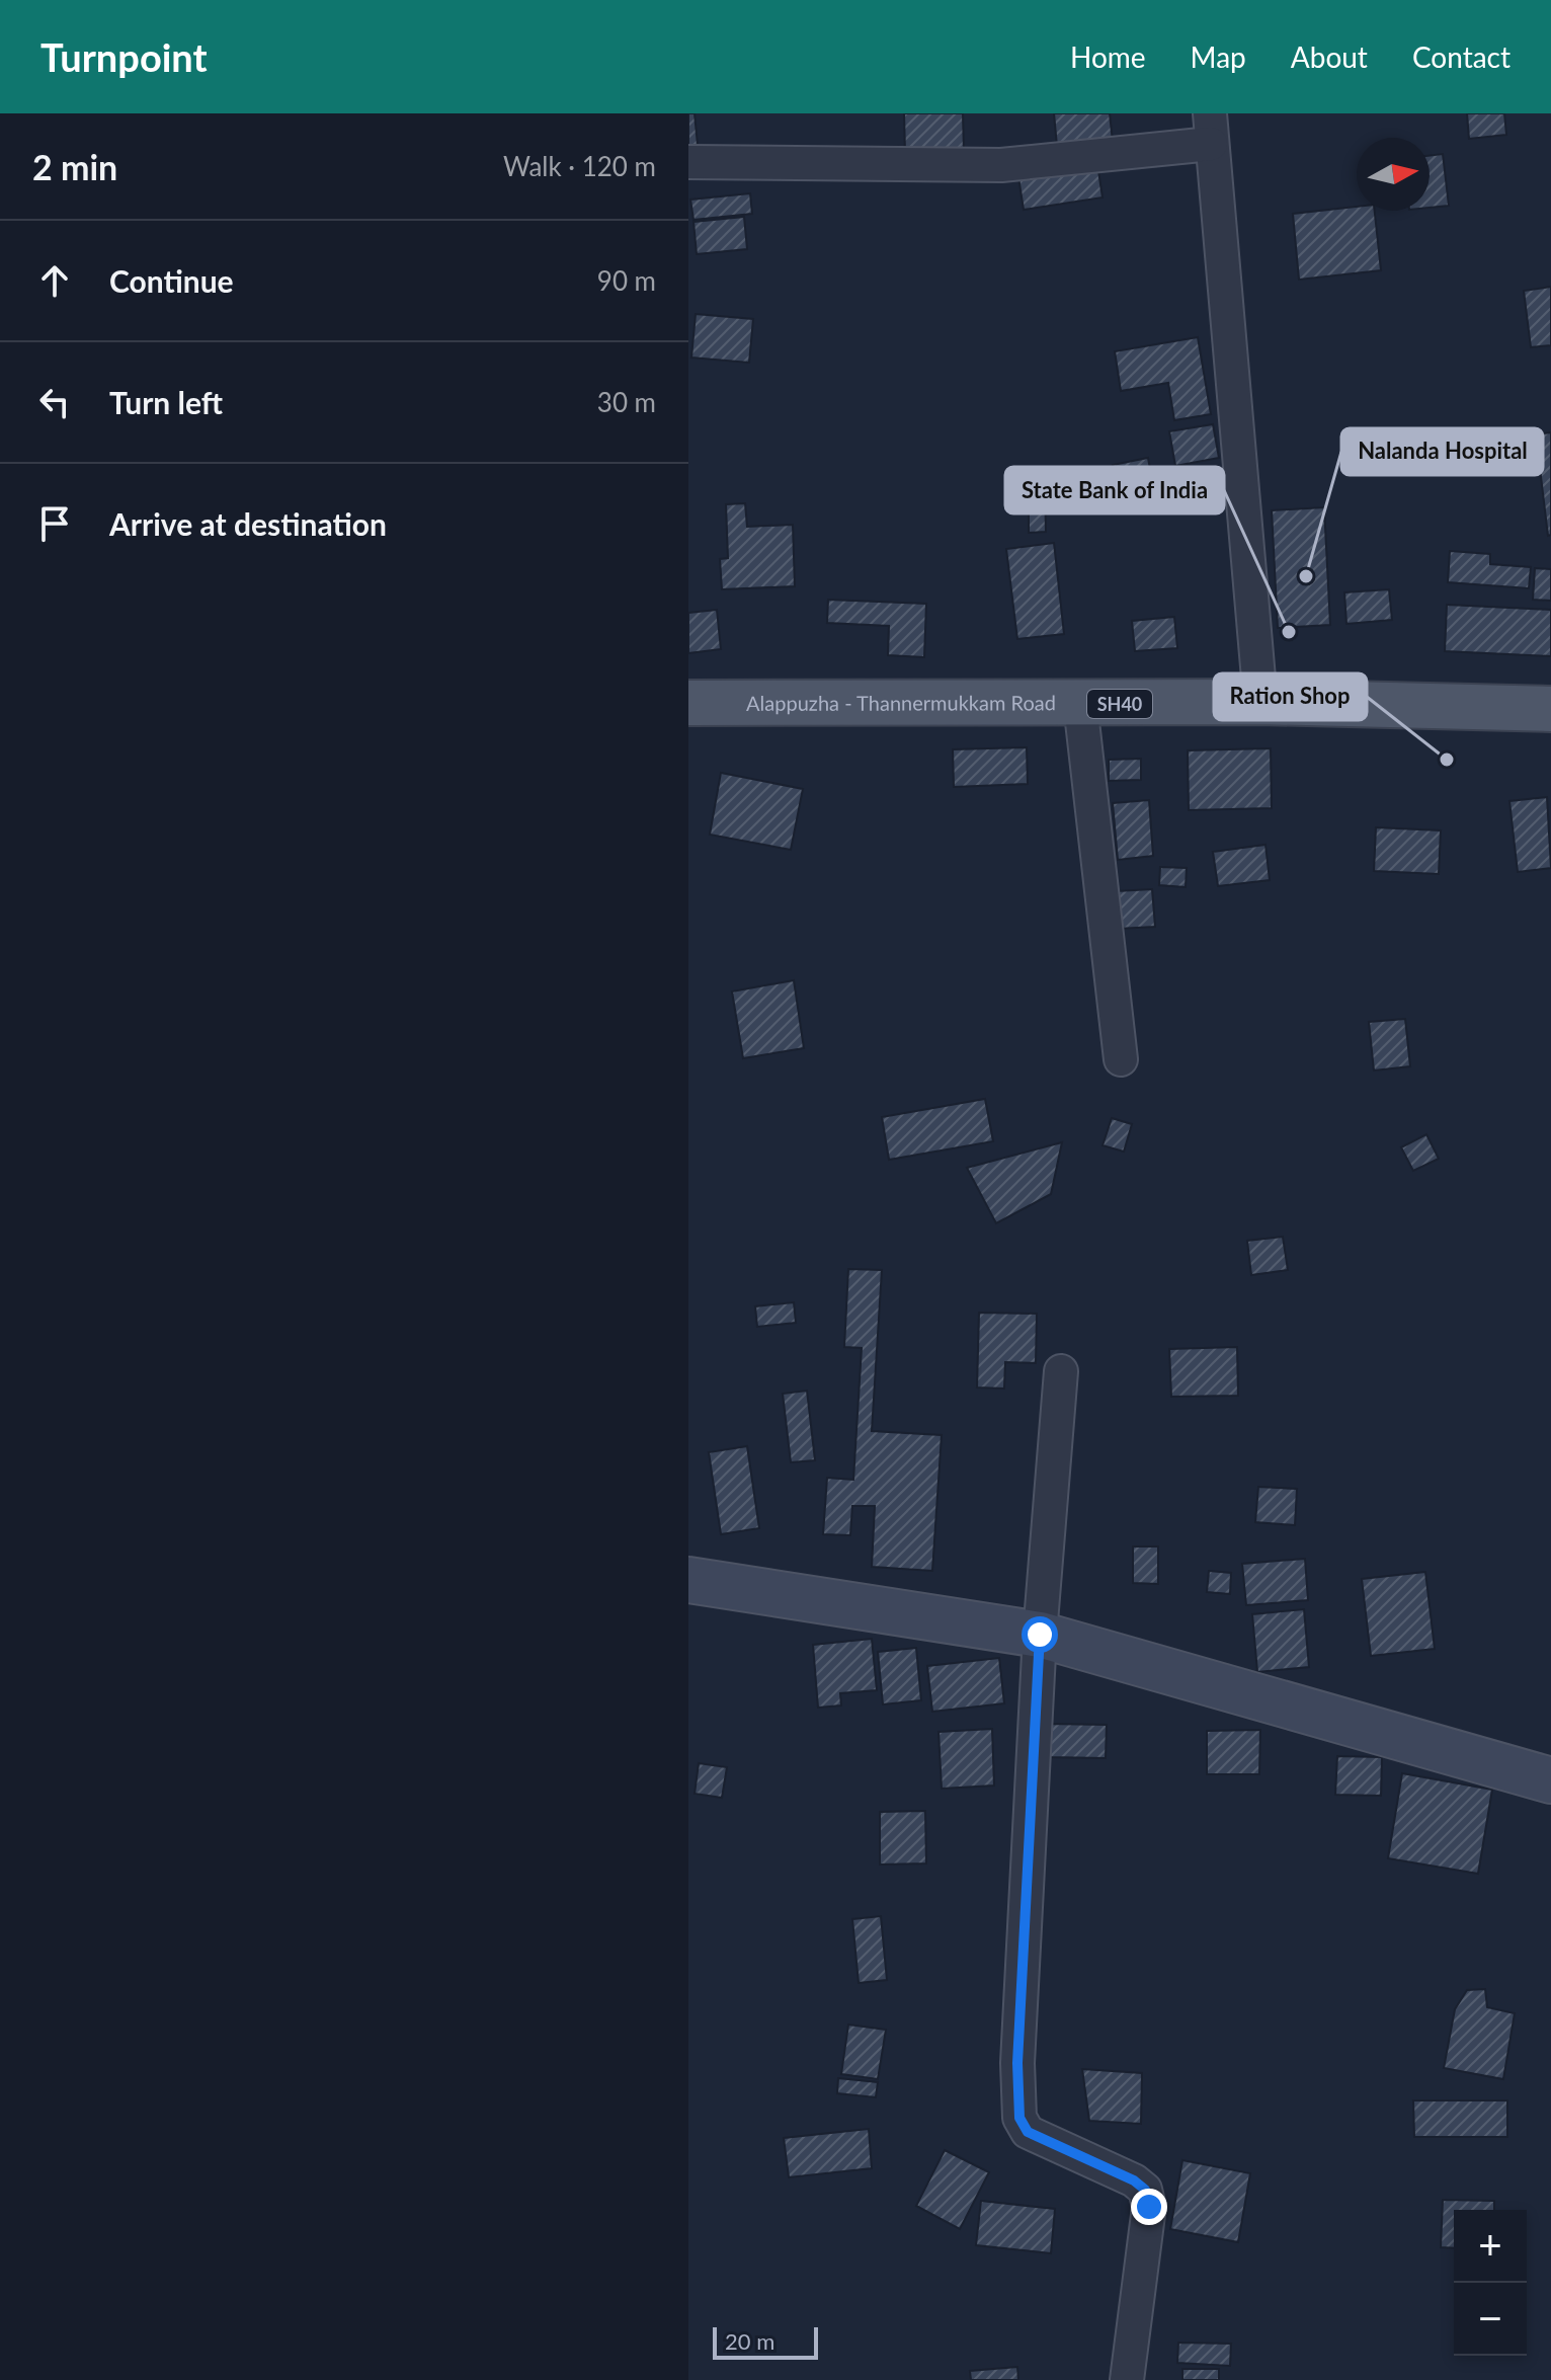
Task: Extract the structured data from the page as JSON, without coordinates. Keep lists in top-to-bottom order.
{
  "streets": {
    "main road": ["Alappuzha - Thannermukkam Road", "SH40"]
  },
  "places": ["Nalanda Hospital", "State Bank of India", "Ration Shop"],
  "scale_bar": "20 m",
  "north": "right",
  "page": {
    "header": "Turnpoint",
    "nav": [
      "Home",
      "Map",
      "About",
      "Contact"
    ],
    "heading": ["2 min", "Walk · 120 m"],
    "list": [
      ["Continue", "90 m"],
      ["Turn left", "30 m"],
      "Arrive at destination"
    ],
    "map_buttons": ["+", "−"],
    "scale": "20 m"
  }
}
